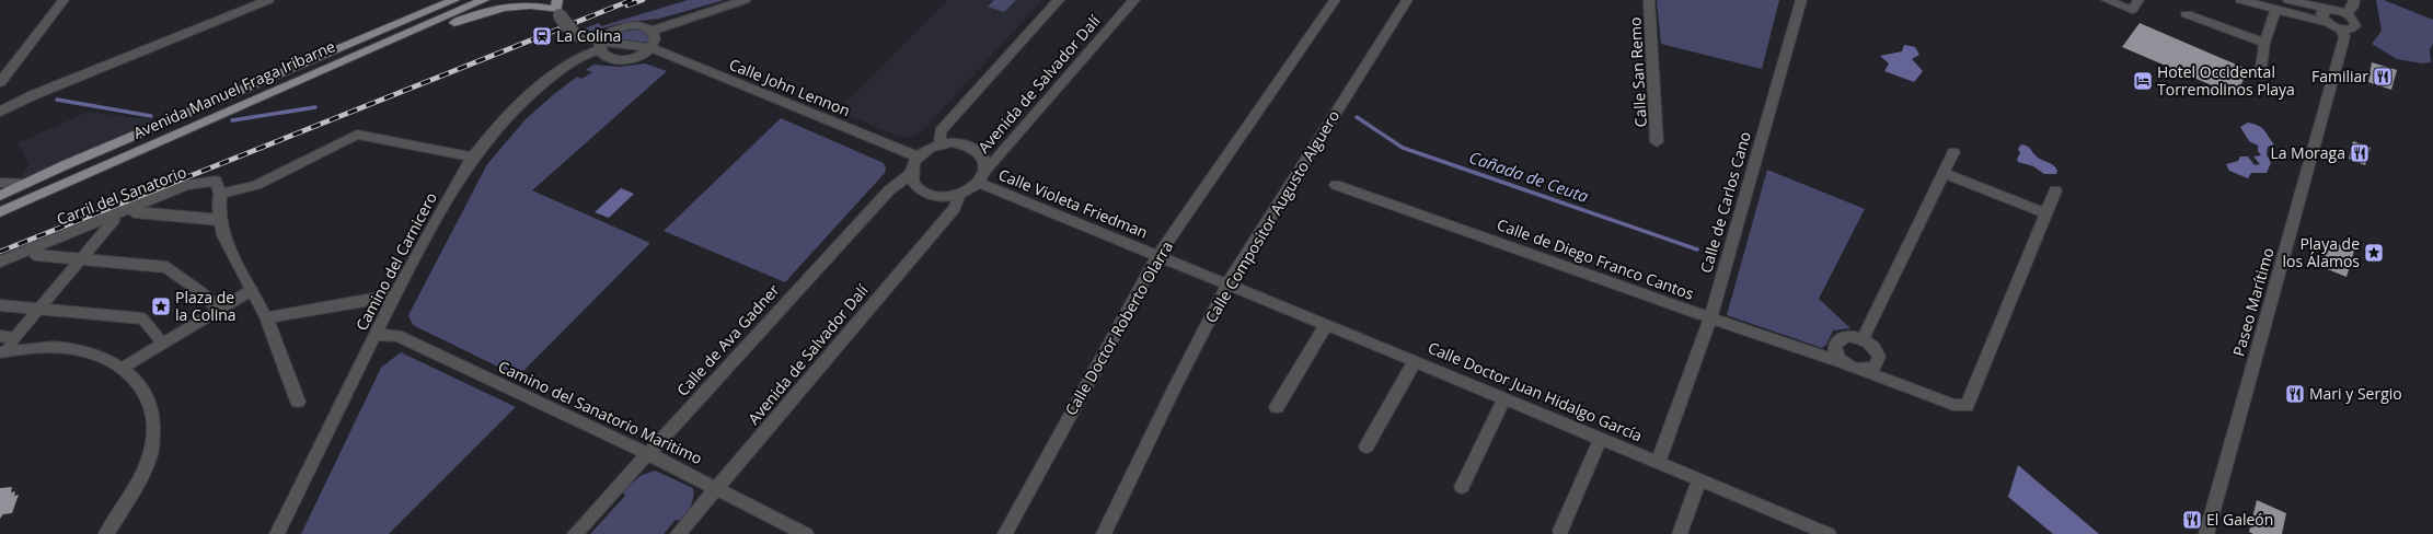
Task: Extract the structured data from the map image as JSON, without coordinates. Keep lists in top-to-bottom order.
{
  "streets": {
    "main road": ["Avenida Manuel Fraga Iribarne"],
    "street": [
      "Calle San Remo",
      "Avenida de Salvador Dalí",
      "Calle John Lennon",
      "Carril del Sanatorio",
      "Calle de Carlos Cano",
      "Calle Violeta Friedman",
      "Calle Compositor Augusto Alguero",
      "Calle de Diego Franco Cantos",
      "Camino del Carnicero",
      "Paseo Marítimo",
      "Calle Doctor Roberto Olarra",
      "Calle de Ava Gadner",
      "Calle Doctor Juan Hidalgo García",
      "Camino del Sanatorio Maritimo"
    ]
  },
  "crossings": [
    ["Avenida de Salvador Dalí", "Calle John Lennon"],
    ["Avenida de Salvador Dalí", "Calle Violeta Friedman"],
    ["Avenida de Salvador Dalí", "Calle de Ava Gadner"],
    ["Avenida de Salvador Dalí", "Camino del Sanatorio Maritimo"],
    ["Calle John Lennon", "Calle Violeta Friedman"],
    ["Calle John Lennon", "Calle de Ava Gadner"],
    ["Calle de Carlos Cano", "Calle de Diego Franco Cantos"],
    ["Calle de Carlos Cano", "Calle Doctor Juan Hidalgo García"],
    ["Calle Violeta Friedman", "Calle Compositor Augusto Alguero"],
    ["Calle Violeta Friedman", "Calle Doctor Roberto Olarra"],
    ["Calle Violeta Friedman", "Calle de Ava Gadner"],
    ["Calle Violeta Friedman", "Calle Doctor Juan Hidalgo García"],
    ["Calle Compositor Augusto Alguero", "Calle Doctor Juan Hidalgo García"],
    ["Camino del Carnicero", "Camino del Sanatorio Maritimo"],
    ["Calle de Ava Gadner", "Camino del Sanatorio Maritimo"]
  ],
  "water": ["Cañada de Ceuta"],
  "places": {
    "station": ["La Colina"],
    "restaurant": [
      "Familiar",
      "La Moraga",
      "Mari y Sergio",
      "El Galeón"
    ],
    "hotel": ["Hotel Occidental Torremolinos Playa"],
    "place": ["Playa de los Álamos", "Plaza de la Colina"]
  }
}
